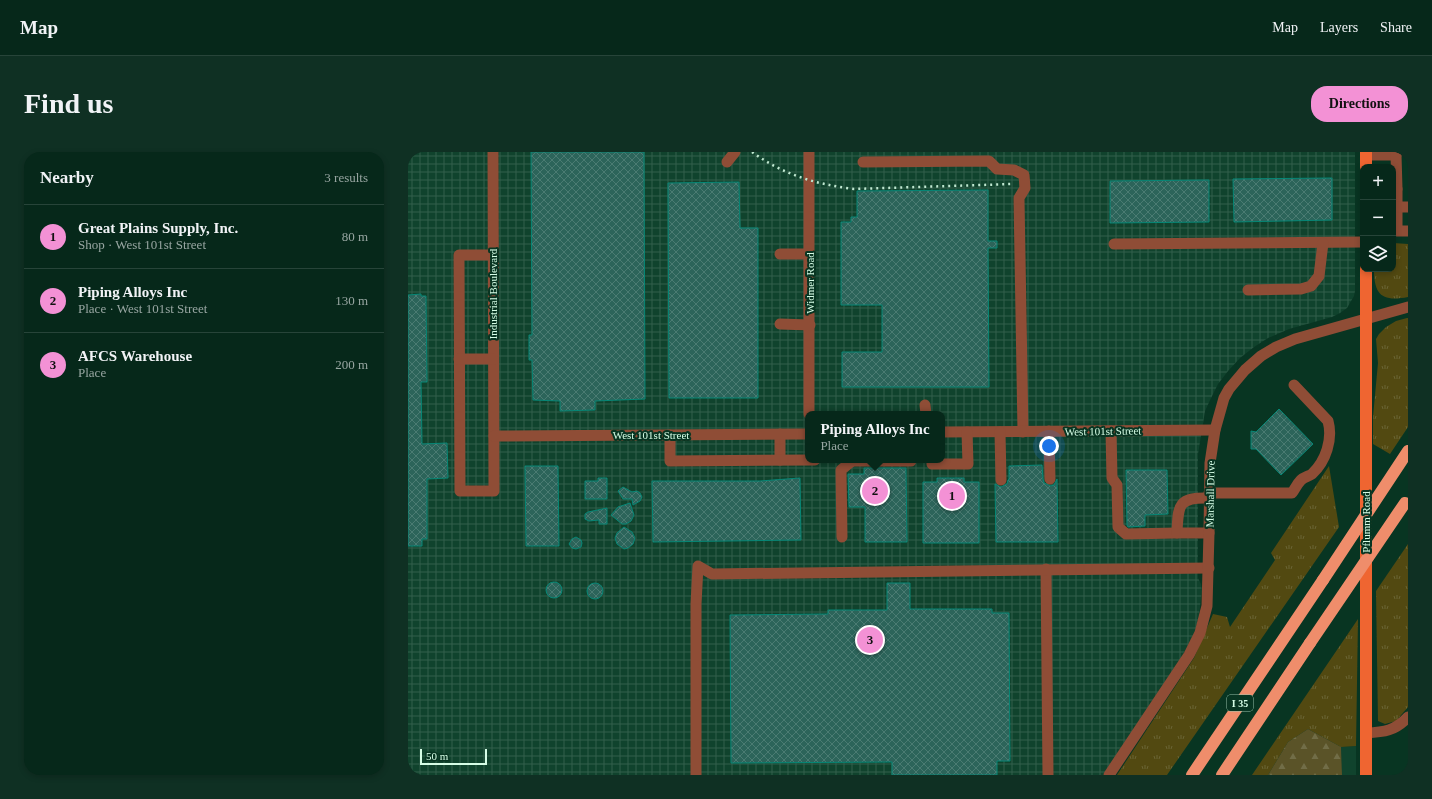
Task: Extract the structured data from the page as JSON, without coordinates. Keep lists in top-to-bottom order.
{
  "streets": {
    "highway": ["I 35"],
    "main road": ["Pflumm Road"],
    "street": [
      "Widmer Road",
      "Industrial Boulevard",
      "West 101st Street",
      "Marshall Drive"
    ]
  },
  "crossings": [
    ["Industrial Boulevard", "West 101st Street"],
    ["West 101st Street", "Marshall Drive"],
    ["Marshall Drive", "Pflumm Road"]
  ],
  "scale_bar": "50 m",
  "page": {
    "header": "Map",
    "nav": ["Map", "Layers", "Share"],
    "buttons": "Directions",
    "title": "Find us",
    "heading": ["Nearby", "3 results"],
    "map_buttons": ["+", "−"],
    "list": [
      {
        "mark": "1",
        "name": "Great Plains Supply, Inc.",
        "note": "Shop · West 101st Street",
        "value": "80 m"
      },
      {
        "mark": "2",
        "name": "Piping Alloys Inc",
        "note": "Place · West 101st Street",
        "value": "130 m"
      },
      {
        "mark": "3",
        "name": "AFCS Warehouse",
        "note": "Place",
        "value": "200 m"
      }
    ],
    "popup": ["Piping Alloys Inc", "Place"],
    "pins": ["2", "1", "3"],
    "scale": "50 m"
  }
}
